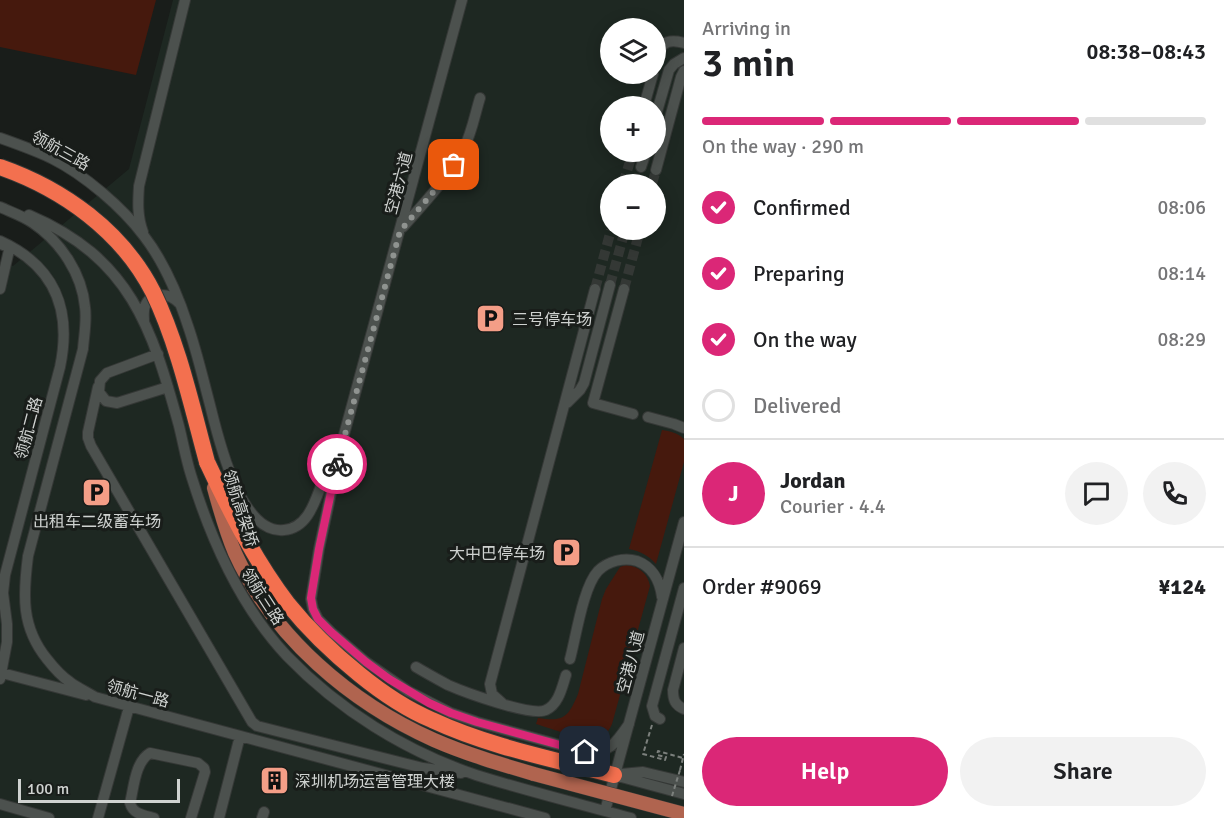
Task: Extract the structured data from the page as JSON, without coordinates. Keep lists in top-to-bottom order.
{
  "streets": {
    "highway": ["领航高架桥"],
    "street": [
      "领航三路",
      "空港六道",
      "领航二路",
      "空港八道",
      "领航一路"
    ]
  },
  "crossings": [
    ["领航三路", "空港六道"],
    ["领航三路", "空港八道"],
    ["领航三路", "领航一路"],
    ["空港六道", "空港八道"]
  ],
  "places": {
    "parking": ["三号停车场", "出租车二级蓄车场", "大中巴停车场"],
    "building": ["深圳机场运营管理大楼"]
  },
  "scale_bar": "100 m",
  "page": {
    "heading": ["3 min", "Arriving in", "08:38–08:43"],
    "panel": [
      "Jordan",
      "Courier · 4.4",
      "Order #9069",
      "¥124"
    ],
    "map_buttons": ["+", "−"],
    "bar": "On the way · 290 m",
    "list": [
      ["Confirmed", "08:06"],
      ["Preparing", "08:14"],
      ["On the way", "08:29"],
      "Delivered"
    ],
    "round": "J",
    "buttons": ["Help", "Share"],
    "scale": "100 m"
  }
}
